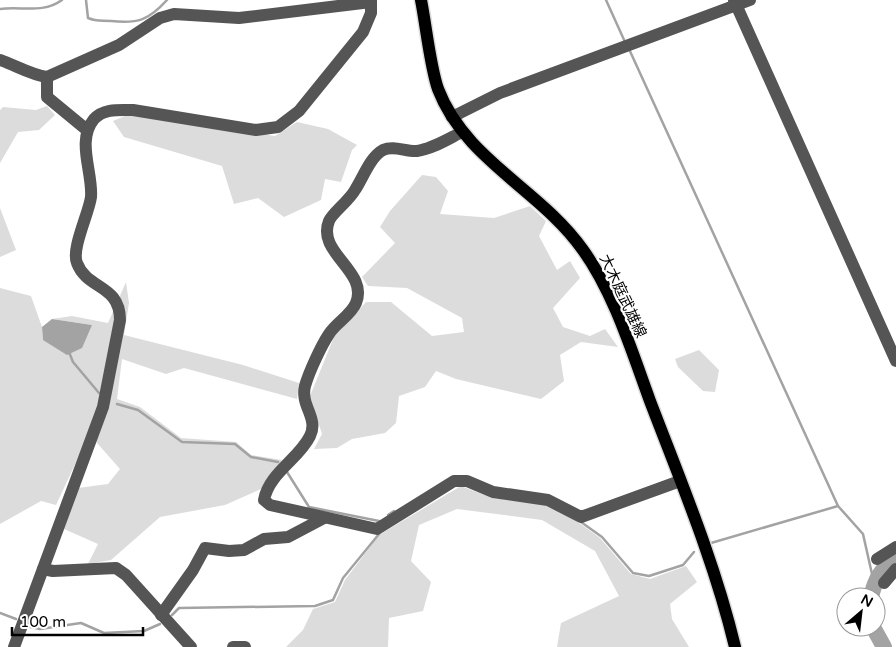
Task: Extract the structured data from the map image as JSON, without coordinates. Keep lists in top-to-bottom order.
{
  "streets": {
    "main road": ["大木庭武雄線"]
  },
  "scale_bar": "100 m",
  "north": "top right"
}
